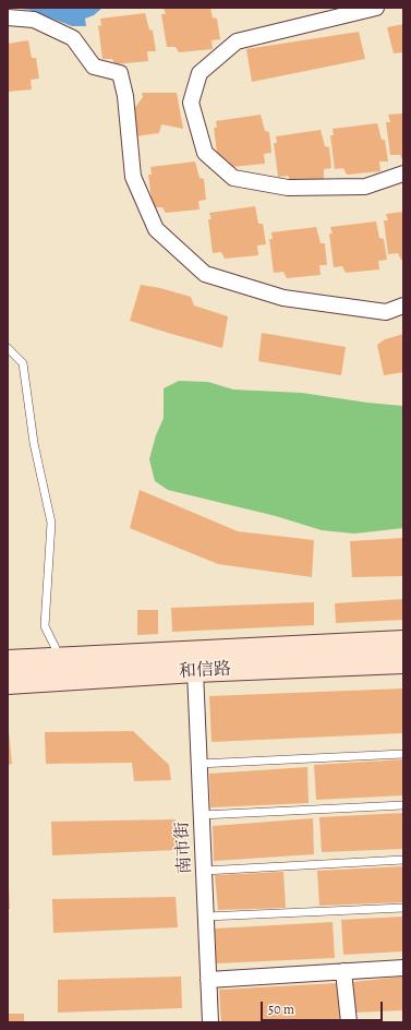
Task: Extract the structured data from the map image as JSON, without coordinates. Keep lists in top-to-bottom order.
{
  "streets": {
    "street": ["和信路", "南市街"]
  },
  "crossings": [
    ["和信路", "南市街"]
  ],
  "scale_bar": "50 m"
}
